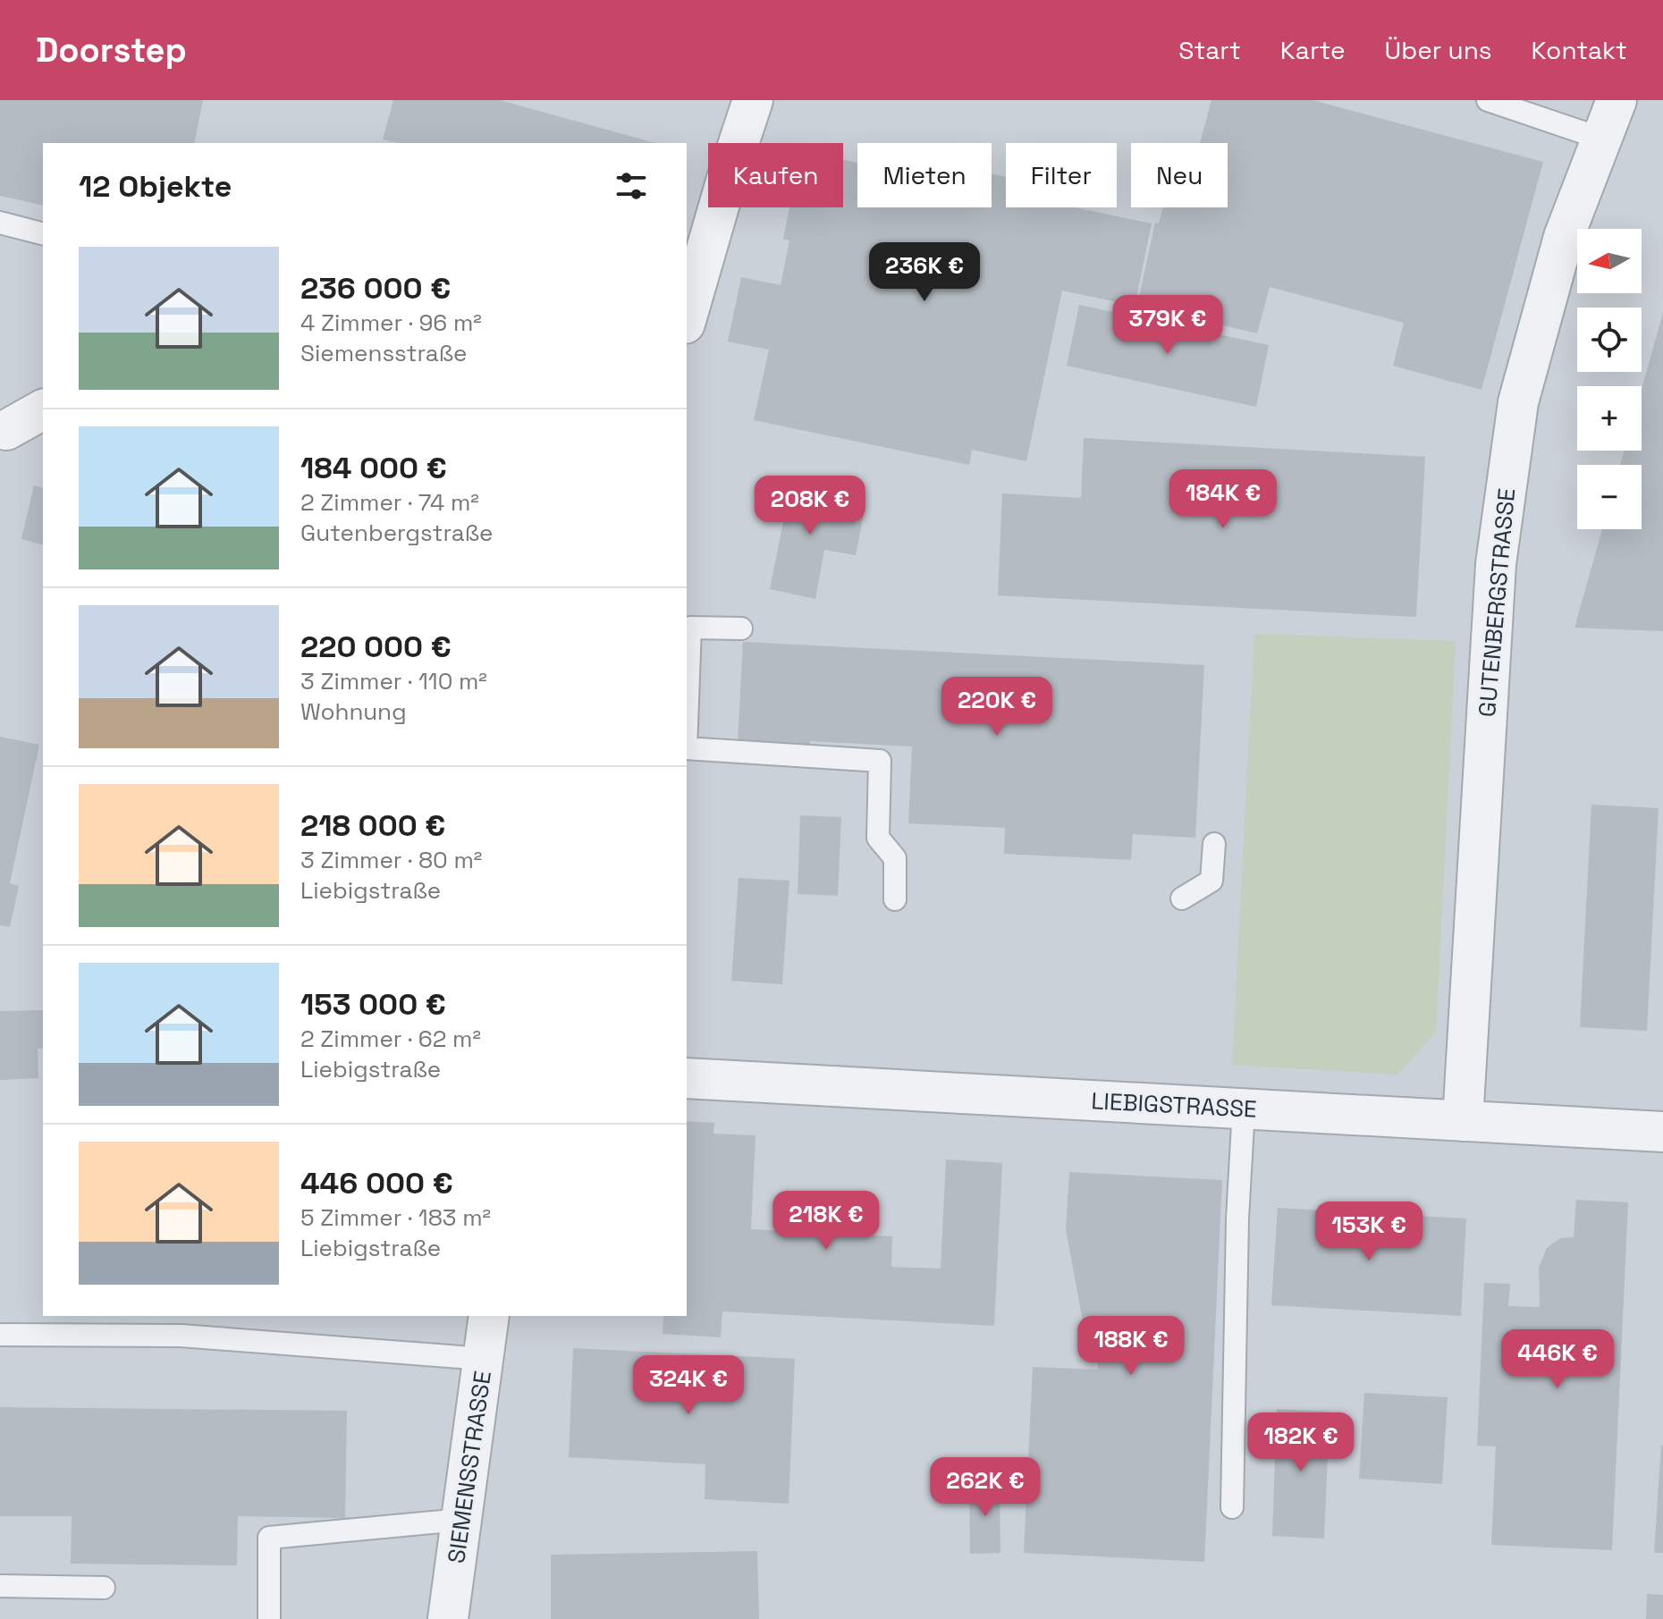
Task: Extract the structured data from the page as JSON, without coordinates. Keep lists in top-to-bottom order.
{
  "streets": {
    "street": ["GUTENBERGSTRASSE", "LIEBIGSTRASSE", "SIEMENSSTRASSE"]
  },
  "crossings": [
    ["GUTENBERGSTRASSE", "LIEBIGSTRASSE"]
  ],
  "north": "left",
  "page": {
    "header": "Doorstep",
    "nav": [
      "Start",
      "Karte",
      "Über uns",
      "Kontakt"
    ],
    "chip": [
      "Kaufen",
      "Mieten",
      "Filter",
      "Neu"
    ],
    "heading": "12 Objekte",
    "map_buttons": ["+", "−"],
    "list": [
      {
        "name": "236 000 €",
        "note": "4 Zimmer · 96 m² · Siemensstraße"
      },
      {
        "name": "184 000 €",
        "note": "2 Zimmer · 74 m² · Gutenbergstraße"
      },
      {
        "name": "220 000 €",
        "note": "3 Zimmer · 110 m² · Wohnung"
      },
      {
        "name": "218 000 €",
        "note": "3 Zimmer · 80 m² · Liebigstraße"
      },
      {
        "name": "153 000 €",
        "note": "2 Zimmer · 62 m² · Liebigstraße"
      },
      {
        "name": "446 000 €",
        "note": "5 Zimmer · 183 m² · Liebigstraße"
      }
    ],
    "price": [
      "236K €",
      "379K €",
      "184K €",
      "208K €",
      "220K €",
      "218K €",
      "153K €",
      "188K €",
      "446K €",
      "324K €",
      "182K €",
      "262K €"
    ]
  }
}
